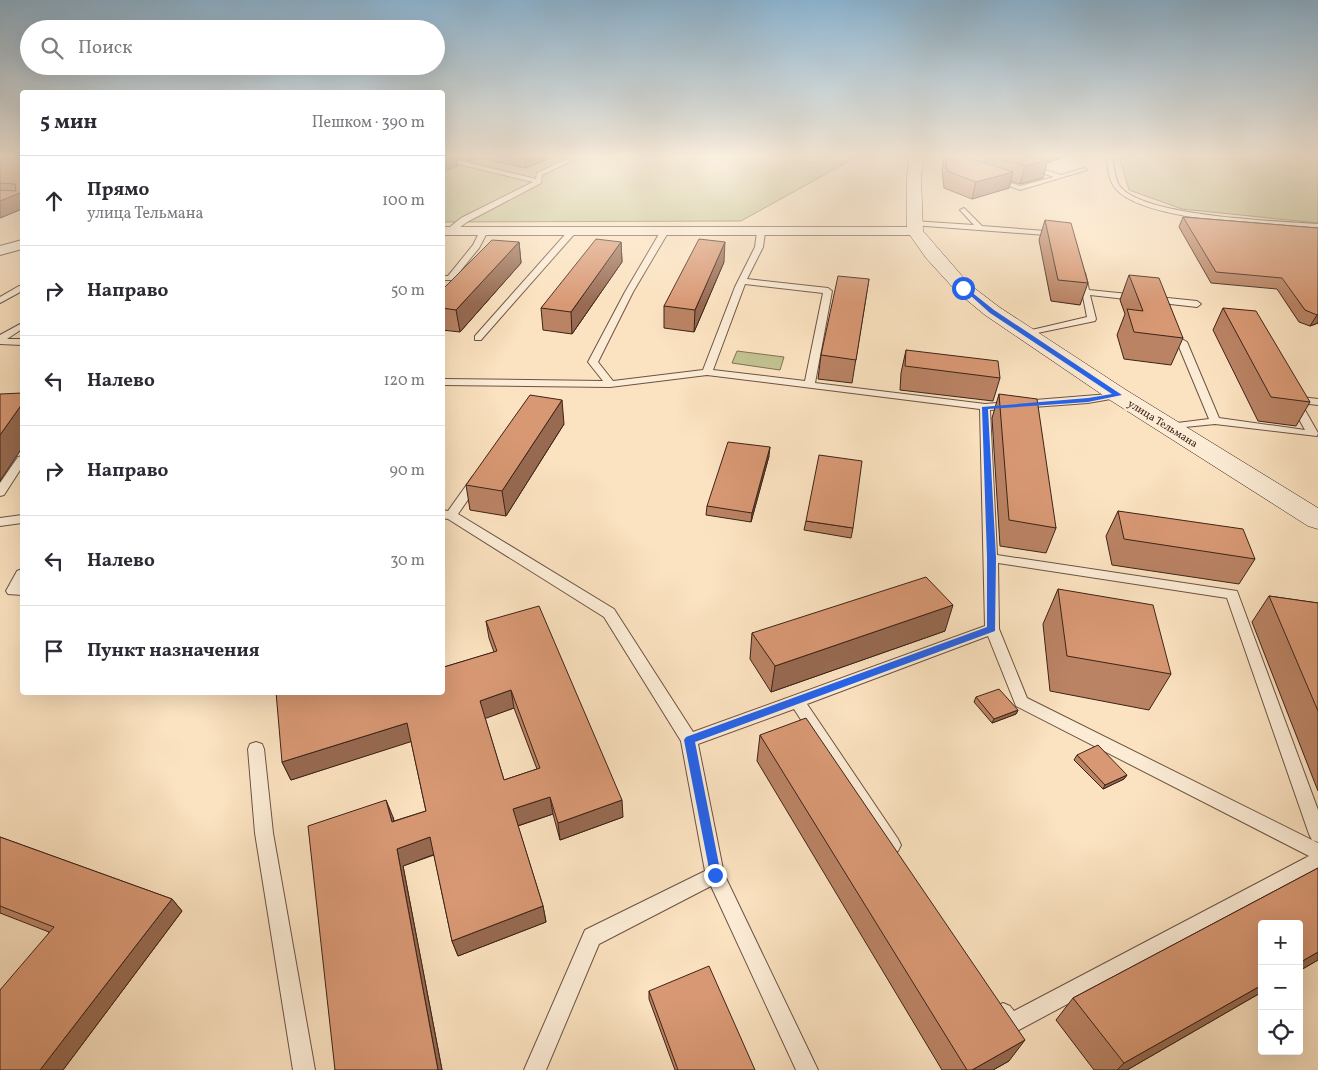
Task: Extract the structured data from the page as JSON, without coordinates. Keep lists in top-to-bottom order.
{
  "streets": {
    "main road": ["улица Тельмана"]
  },
  "page": {
    "search": "Поиск",
    "heading": ["5 мин", "Пешком · 390 m"],
    "list": [
      ["Прямо", "улица Тельмана", "100 m"],
      ["Направо", "50 m"],
      ["Налево", "120 m"],
      ["Направо", "90 m"],
      ["Налево", "30 m"],
      "Пункт назначения"
    ],
    "map_buttons": ["+", "−"]
  }
}
